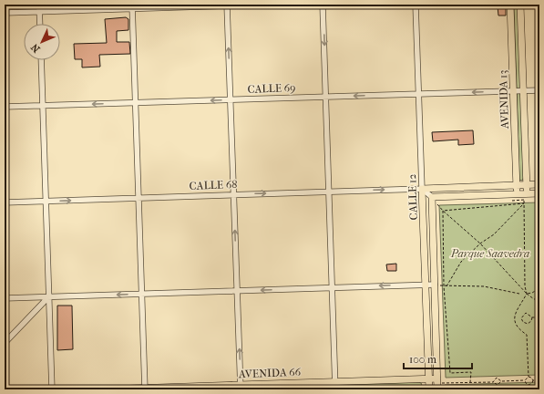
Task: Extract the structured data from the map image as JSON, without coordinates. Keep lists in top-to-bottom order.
{
  "streets": {
    "main road": [
      "AVENIDA 13",
      "CALLE 68",
      "CALLE 12",
      "AVENIDA 66"
    ],
    "street": ["CALLE 69"]
  },
  "crossings": [
    ["CALLE 69", "AVENIDA 13"],
    ["CALLE 69", "CALLE 12"],
    ["AVENIDA 13", "CALLE 68"],
    ["CALLE 68", "CALLE 12"],
    ["CALLE 12", "AVENIDA 66"]
  ],
  "one_way": ["CALLE 69", "CALLE 68"],
  "parks": ["Parque Saavedra"],
  "scale_bar": "100 m",
  "north": "bottom left"
}
